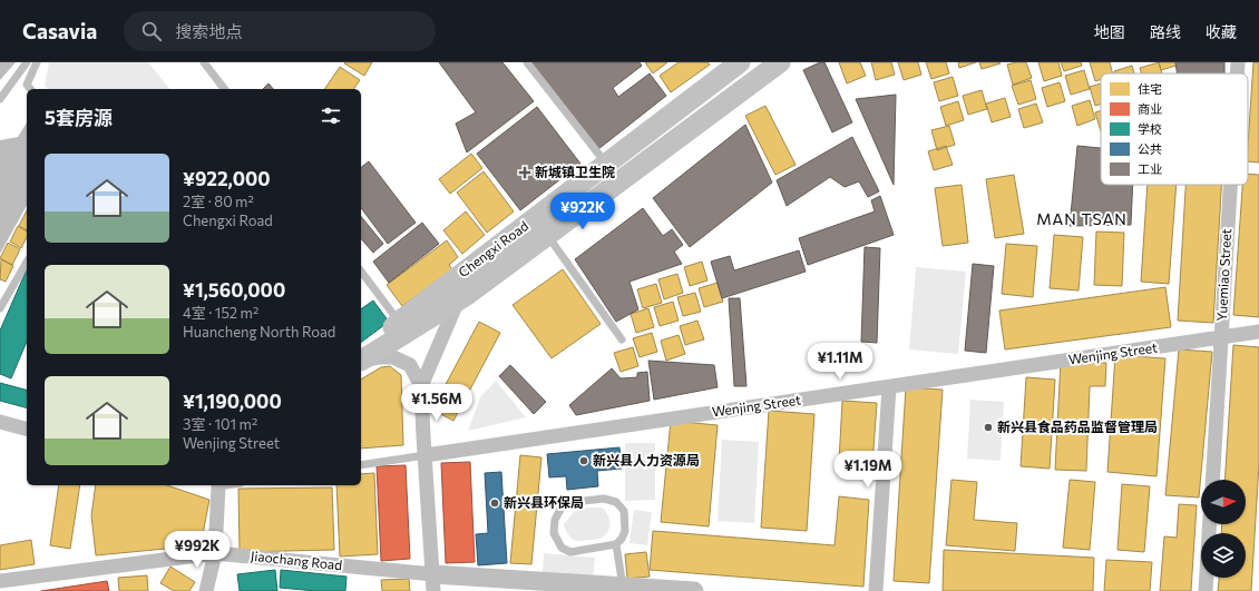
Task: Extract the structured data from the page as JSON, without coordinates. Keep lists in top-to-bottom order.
{
  "streets": {
    "main road": ["Chengxi Road"],
    "street": ["Yuemiao Street", "Wenjing Street", "Jiaochang Road"]
  },
  "crossings": [
    ["Yuemiao Street", "Wenjing Street"]
  ],
  "districts": ["MAN TSAN"],
  "places": {
    "health": ["新城镇卫生院"],
    "other": ["新兴县食品药品监督管理局", "新兴县人力资源局", "新兴县环保局"]
  },
  "legend": [
    "住宅",
    "商业",
    "学校",
    "公共",
    "工业"
  ],
  "north": "right",
  "page": {
    "header": "Casavia",
    "search": "搜索地点",
    "nav": ["地图", "路线", "收藏"],
    "heading": "5套房源",
    "list": [
      {
        "name": "¥922,000",
        "note": "2室 · 80 m² · Chengxi Road"
      },
      {
        "name": "¥1,560,000",
        "note": "4室 · 152 m² · Huancheng North Road"
      },
      {
        "name": "¥1,190,000",
        "note": "3室 · 101 m² · Wenjing Street"
      }
    ],
    "price": [
      "¥922K",
      "¥1.11M",
      "¥1.56M",
      "¥1.19M",
      "¥992K"
    ]
  }
}
